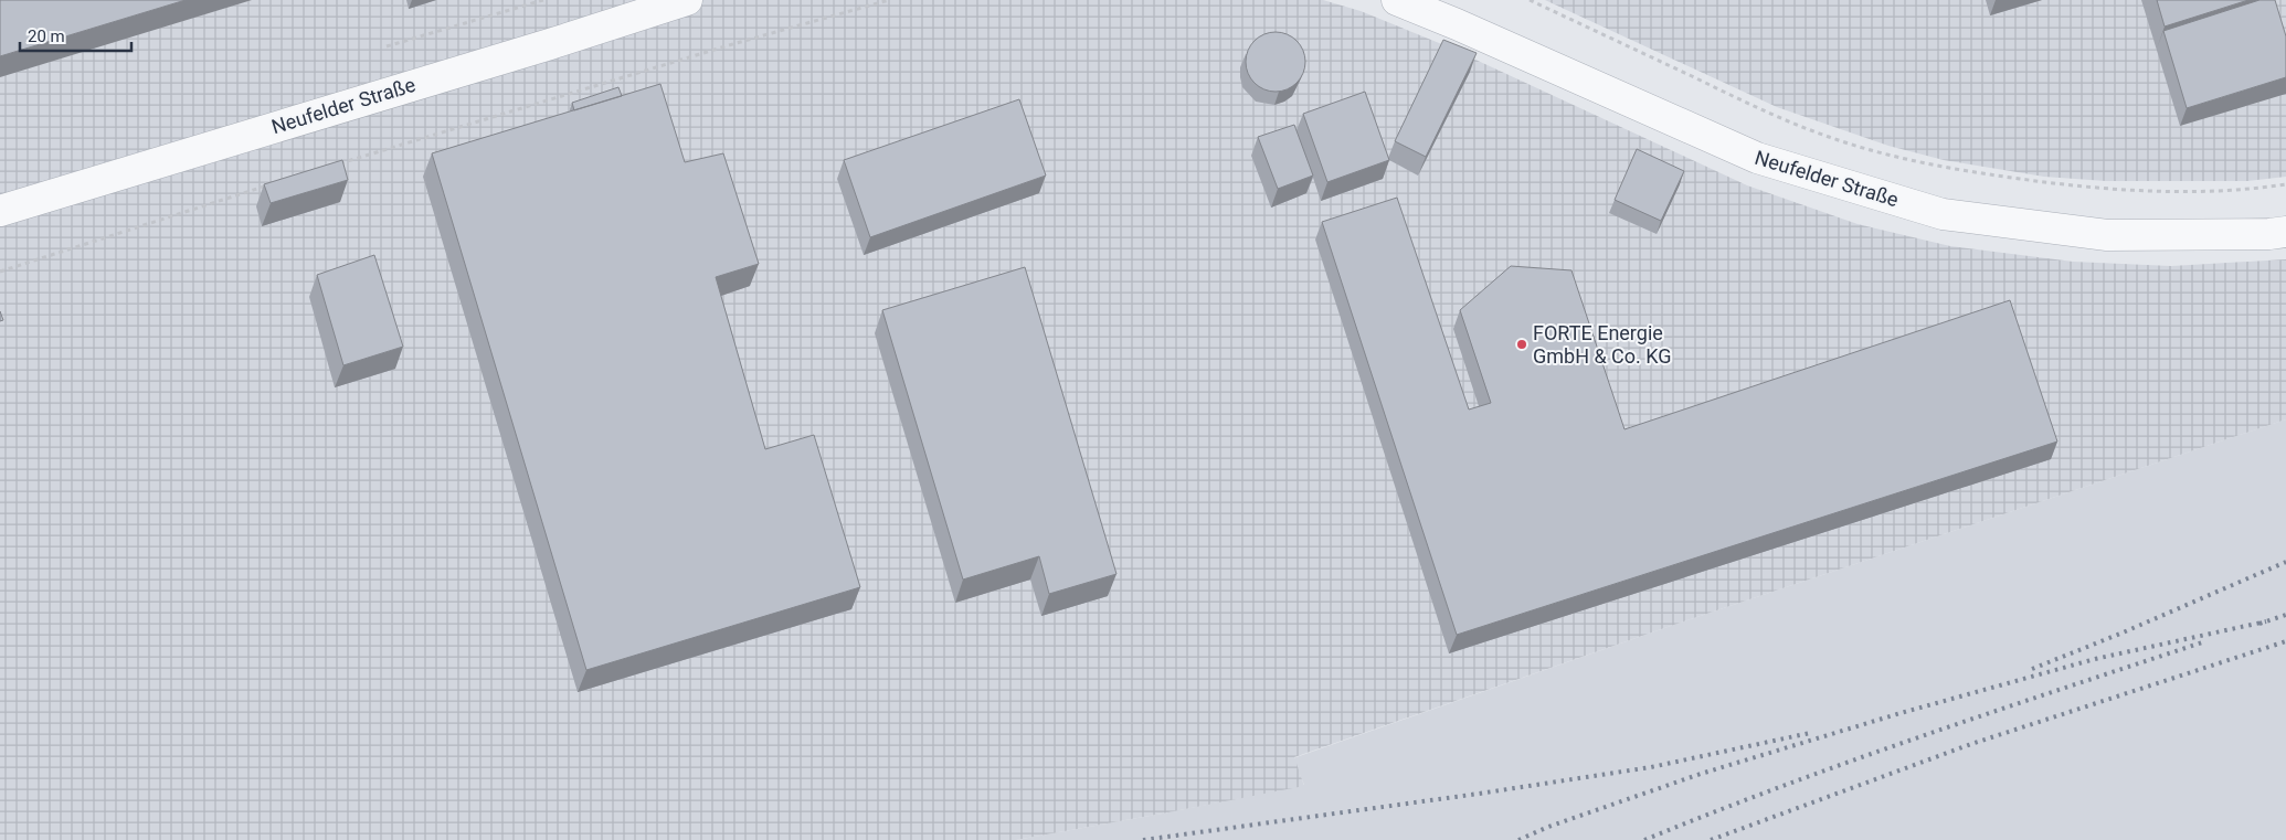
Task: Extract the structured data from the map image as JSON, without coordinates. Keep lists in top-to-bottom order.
{
  "streets": {
    "street": ["Neufelder Straße"]
  },
  "places": ["FORTE Energie GmbH & Co. KG"],
  "scale_bar": "20 m"
}
